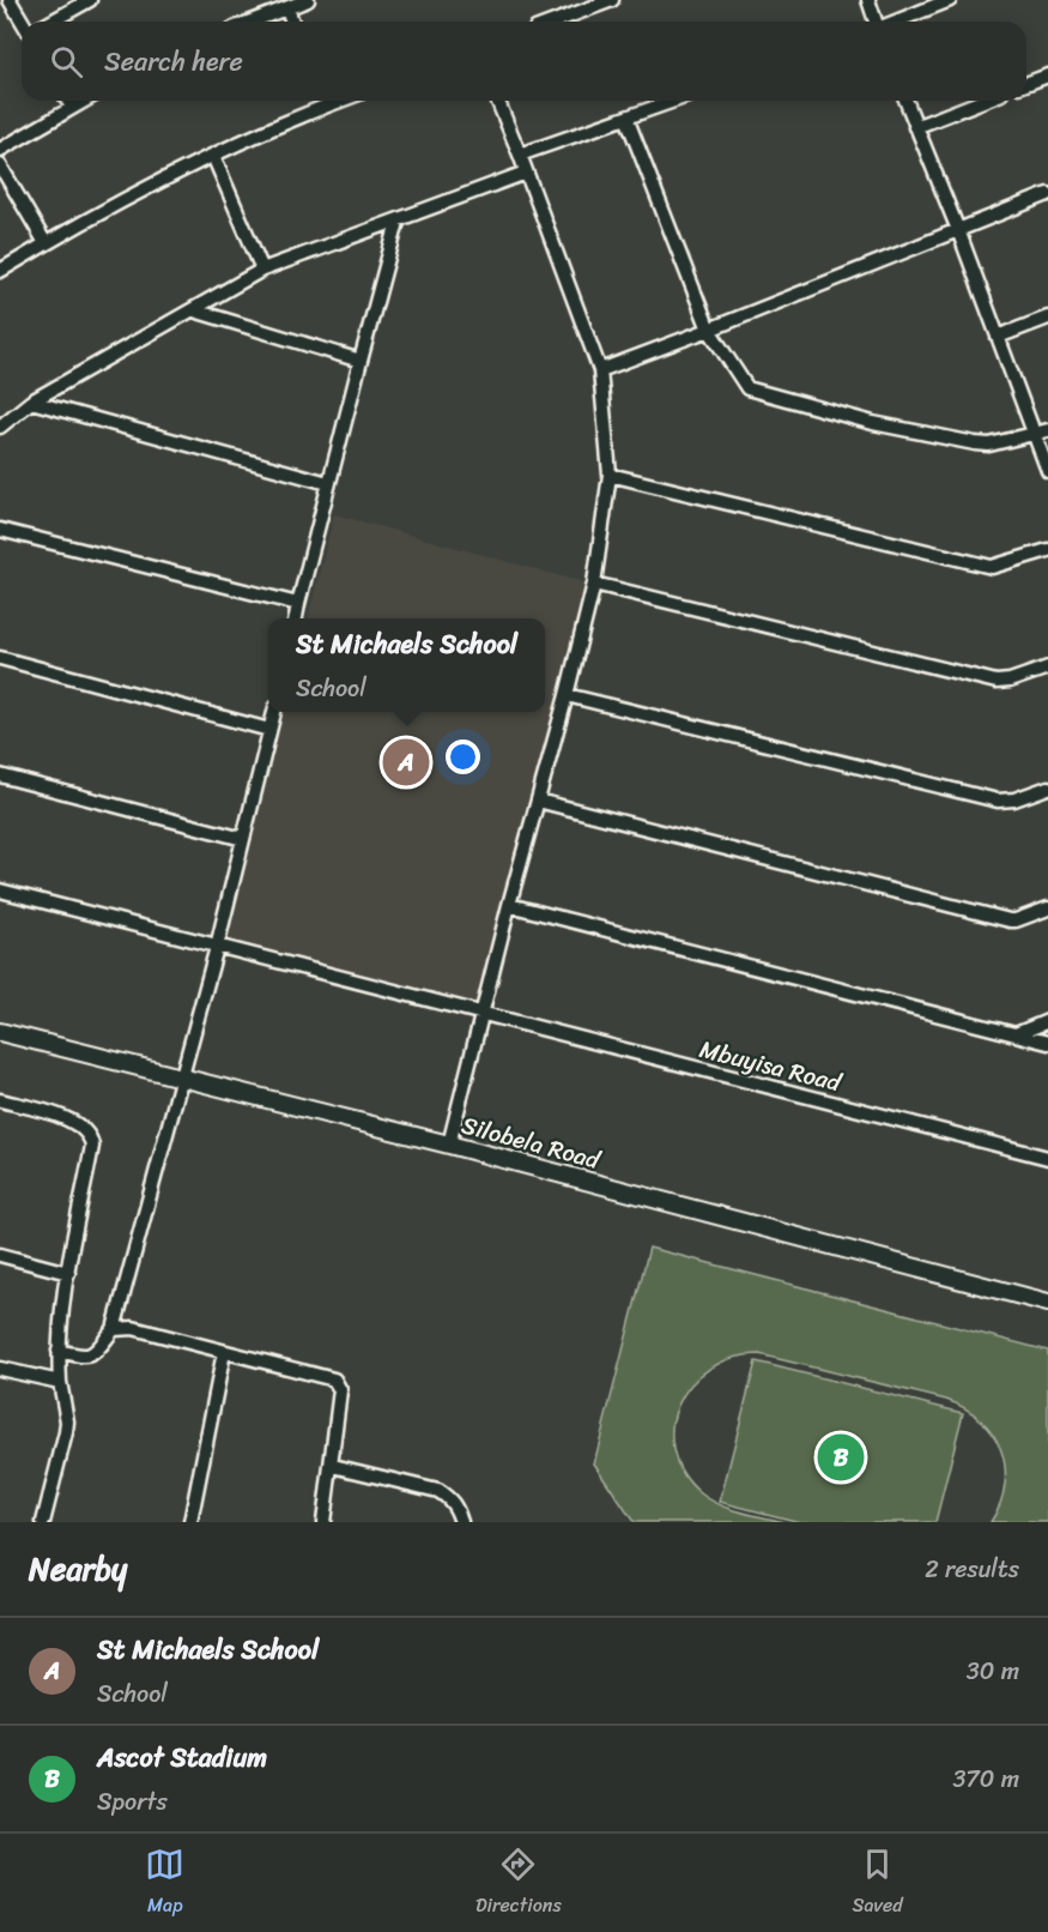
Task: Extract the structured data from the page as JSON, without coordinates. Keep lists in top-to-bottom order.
{
  "streets": {
    "street": ["Mbuyisa Road", "Silobela Road"]
  },
  "page": {
    "search": "Search here",
    "popup": ["St Michaels School", "School"],
    "pins": ["A", "B"],
    "heading": ["Nearby", "2 results"],
    "list": [
      {
        "mark": "A",
        "name": "St Michaels School",
        "note": "School",
        "value": "30 m"
      },
      {
        "mark": "B",
        "name": "Ascot Stadium",
        "note": "Sports",
        "value": "370 m"
      }
    ],
    "nav": ["Map", "Directions", "Saved"]
  }
}
